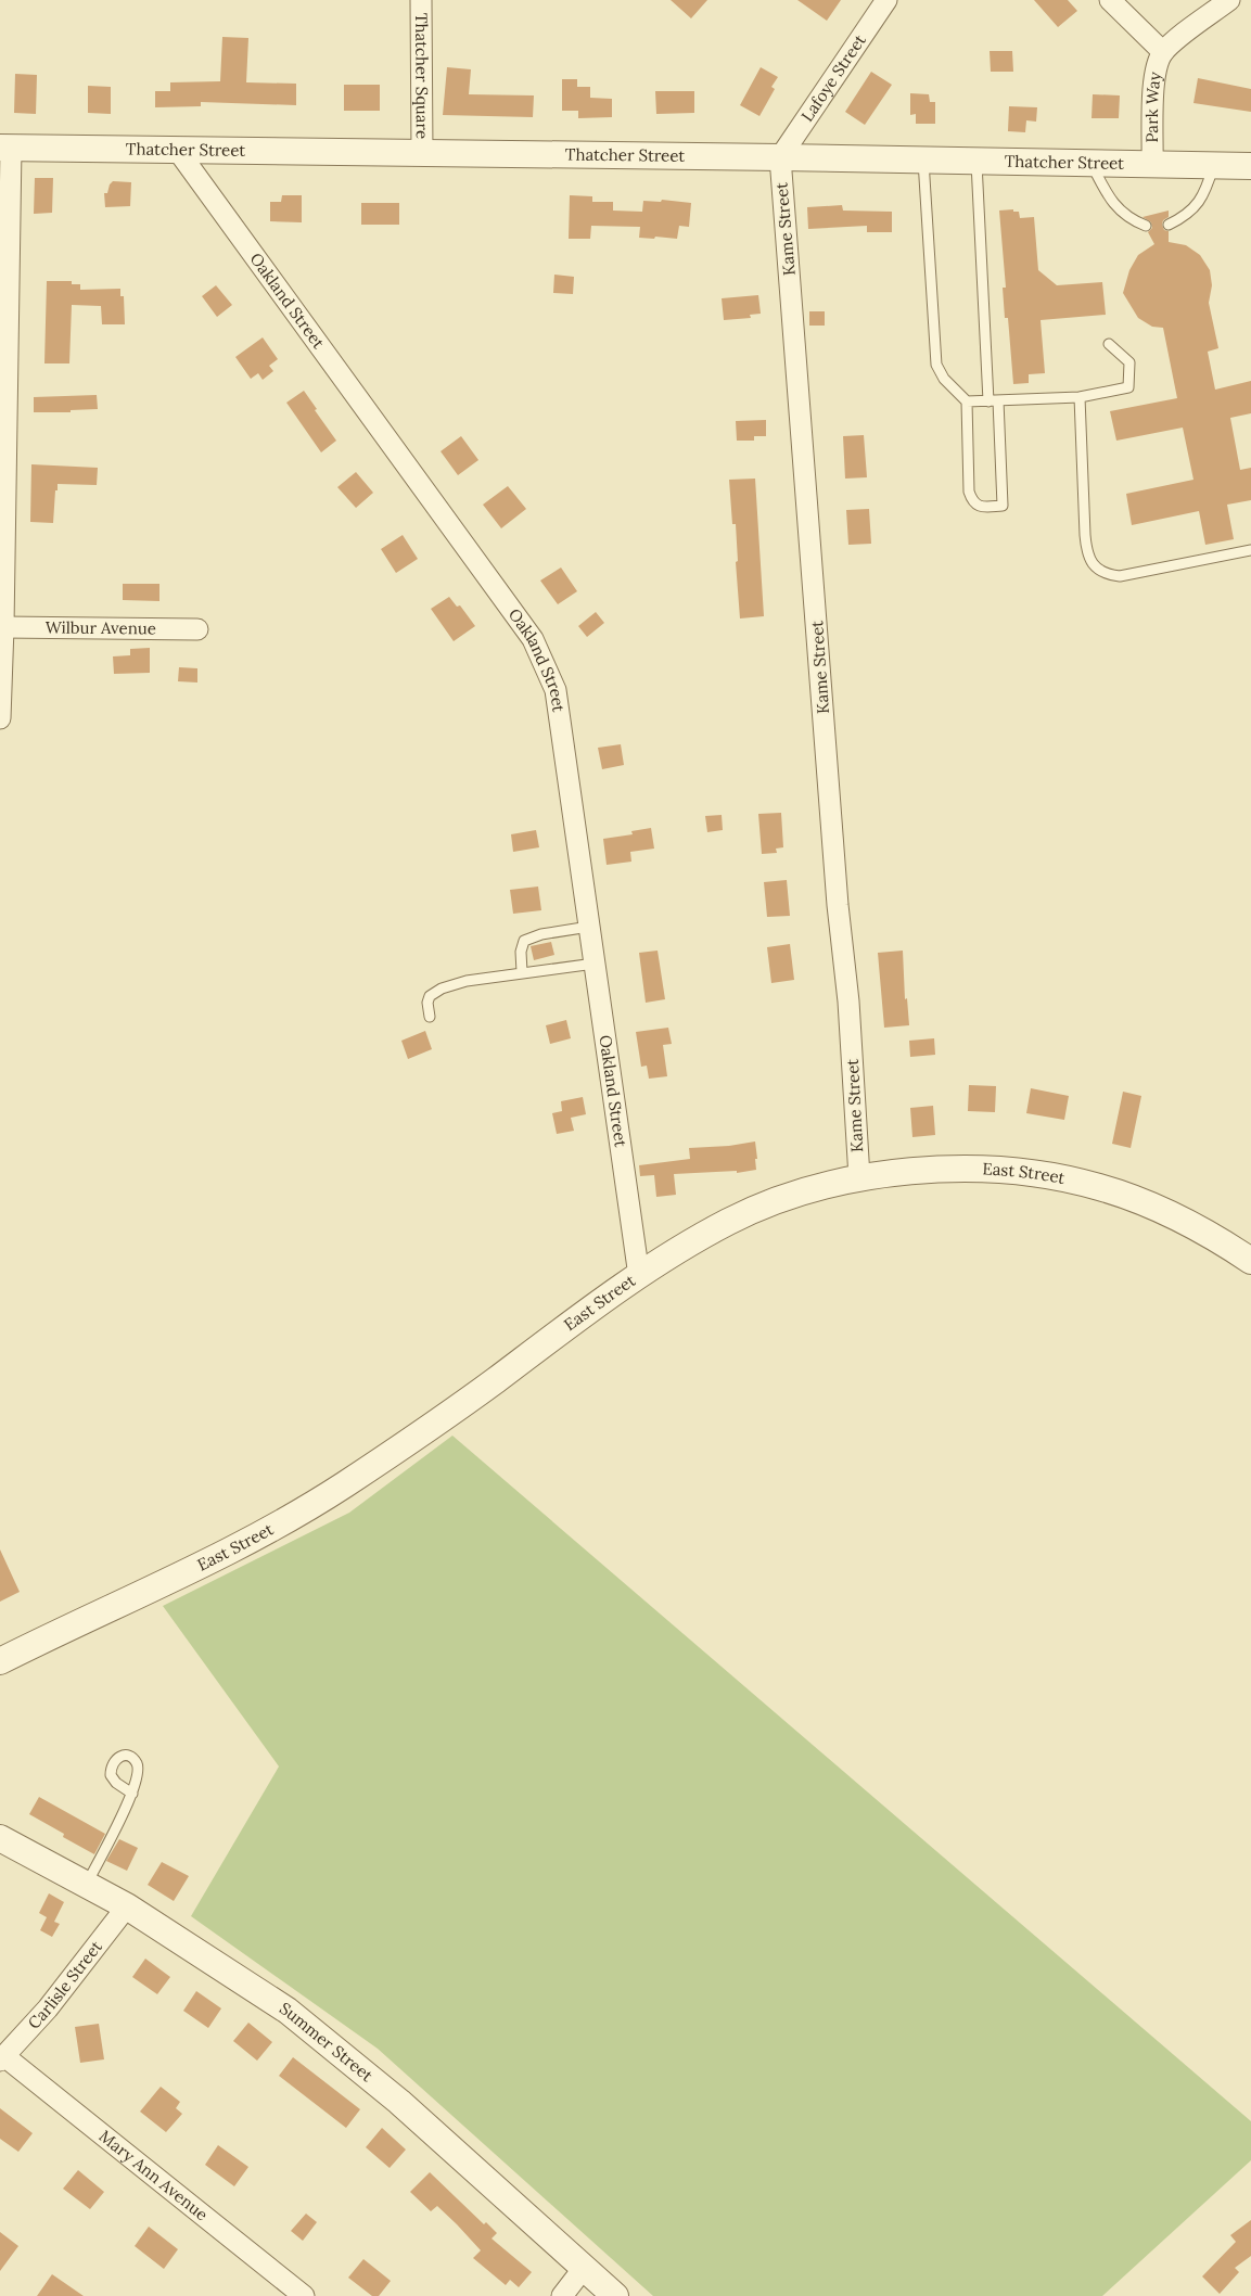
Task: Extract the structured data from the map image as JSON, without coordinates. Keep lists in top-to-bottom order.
{
  "streets": {
    "street": [
      "Thatcher Square",
      "Lafoye Street",
      "Park Way",
      "Thatcher Street",
      "Kame Street",
      "Oakland Street",
      "Wilbur Avenue",
      "East Street",
      "Carlisle Street",
      "Summer Street",
      "Mary Ann Avenue"
    ]
  },
  "crossings": [
    ["Thatcher Square", "Thatcher Street"],
    ["Lafoye Street", "Thatcher Street"],
    ["Lafoye Street", "Kame Street"],
    ["Park Way", "Thatcher Street"],
    ["Thatcher Street", "Kame Street"],
    ["Thatcher Street", "Oakland Street"],
    ["Kame Street", "East Street"],
    ["Oakland Street", "East Street"],
    ["Carlisle Street", "Summer Street"],
    ["Carlisle Street", "Mary Ann Avenue"]
  ]
}
